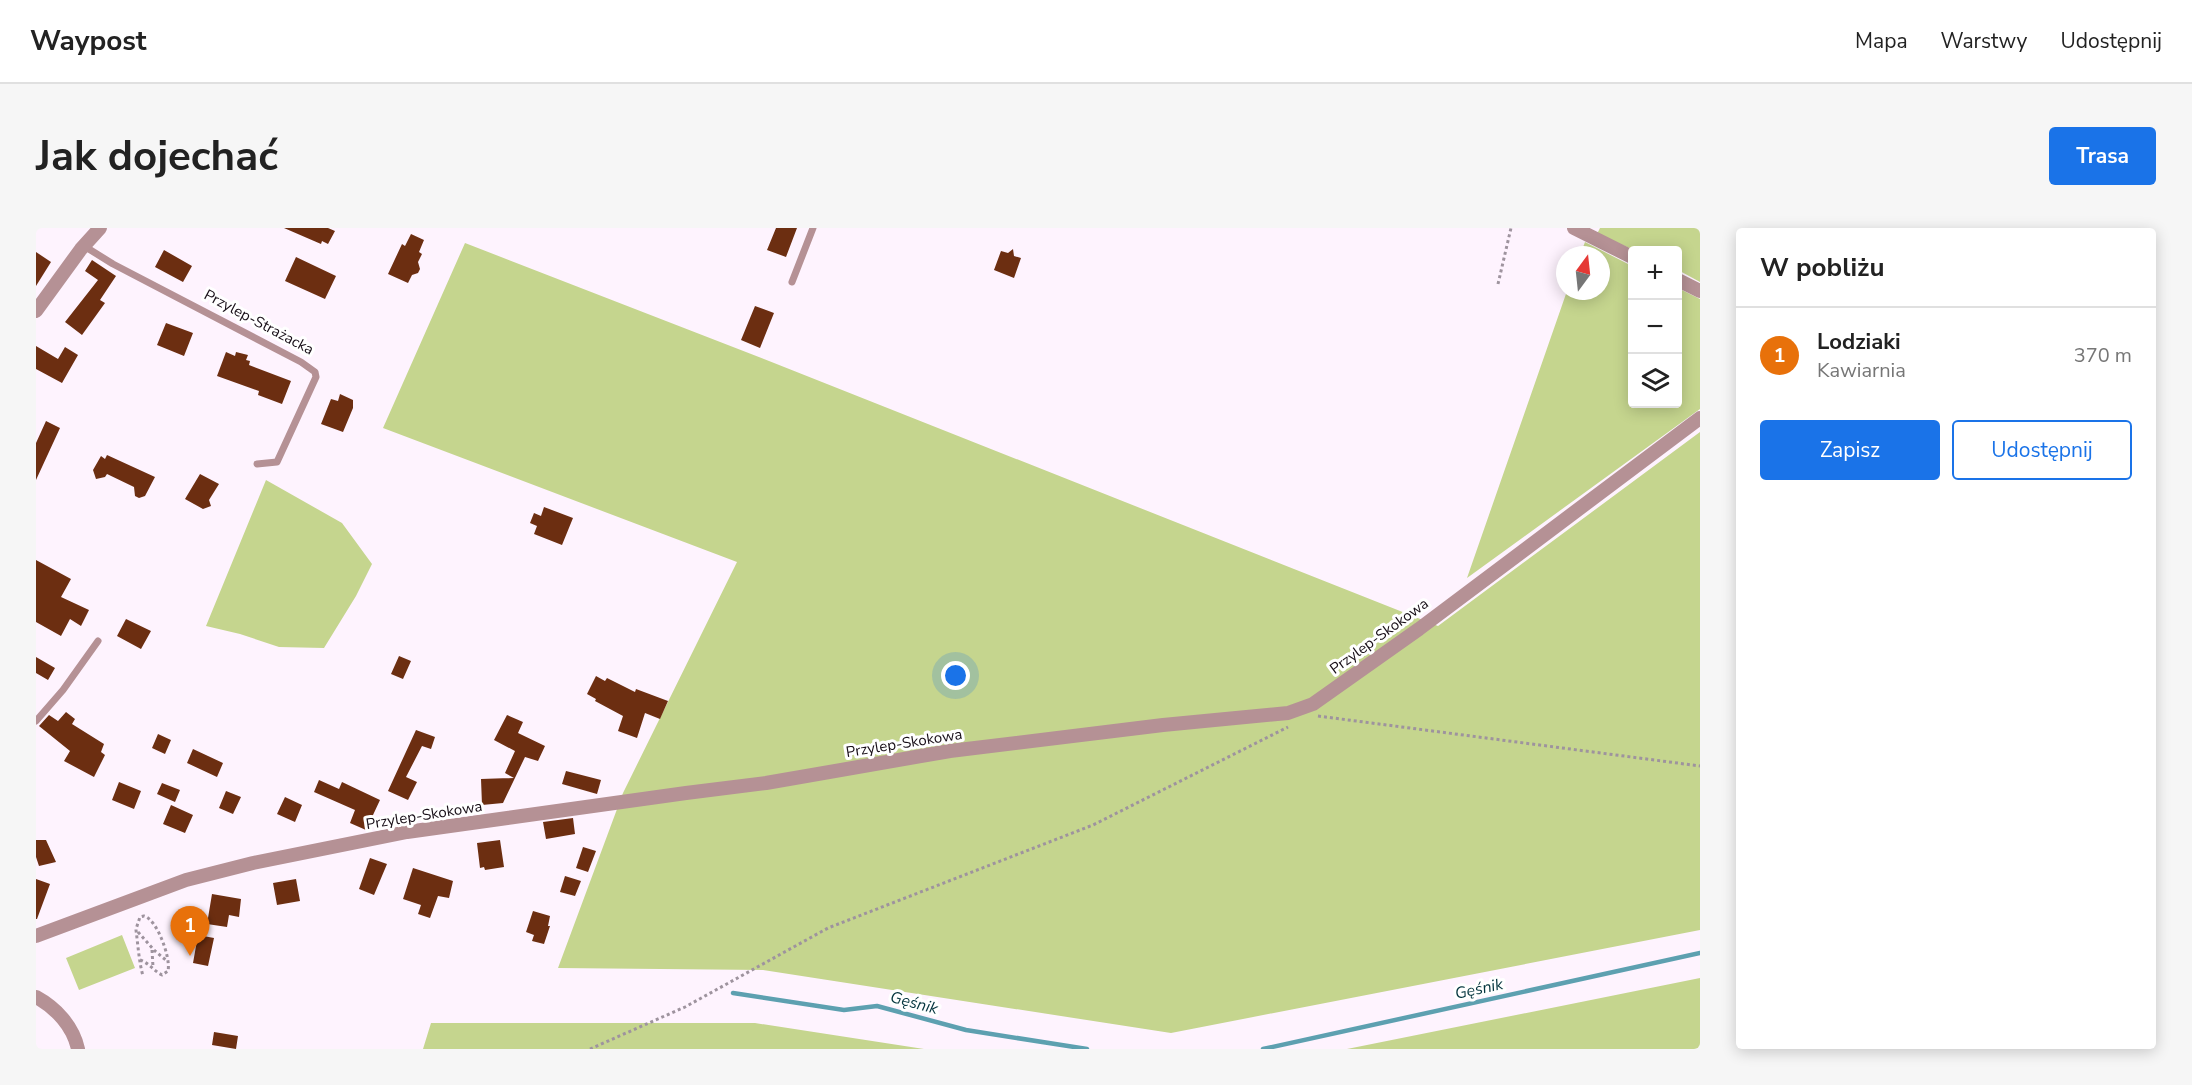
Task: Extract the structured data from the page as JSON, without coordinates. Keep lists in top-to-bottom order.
{
  "streets": {
    "street": ["Przylep-Skokowa"],
    "lane": ["Przylep-Strażacka"]
  },
  "water": ["Gęśnik"],
  "north": "top",
  "page": {
    "header": "Waypost",
    "nav": ["Mapa", "Warstwy", "Udostępnij"],
    "buttons": [
      "Trasa",
      ["Zapisz", "Udostępnij"]
    ],
    "title": "Jak dojechać",
    "heading": "W pobliżu",
    "map_buttons": ["+", "−"],
    "list": [
      {
        "mark": "1",
        "name": "Lodziaki",
        "note": "Kawiarnia",
        "value": "370 m"
      }
    ],
    "pins": "1"
  }
}
